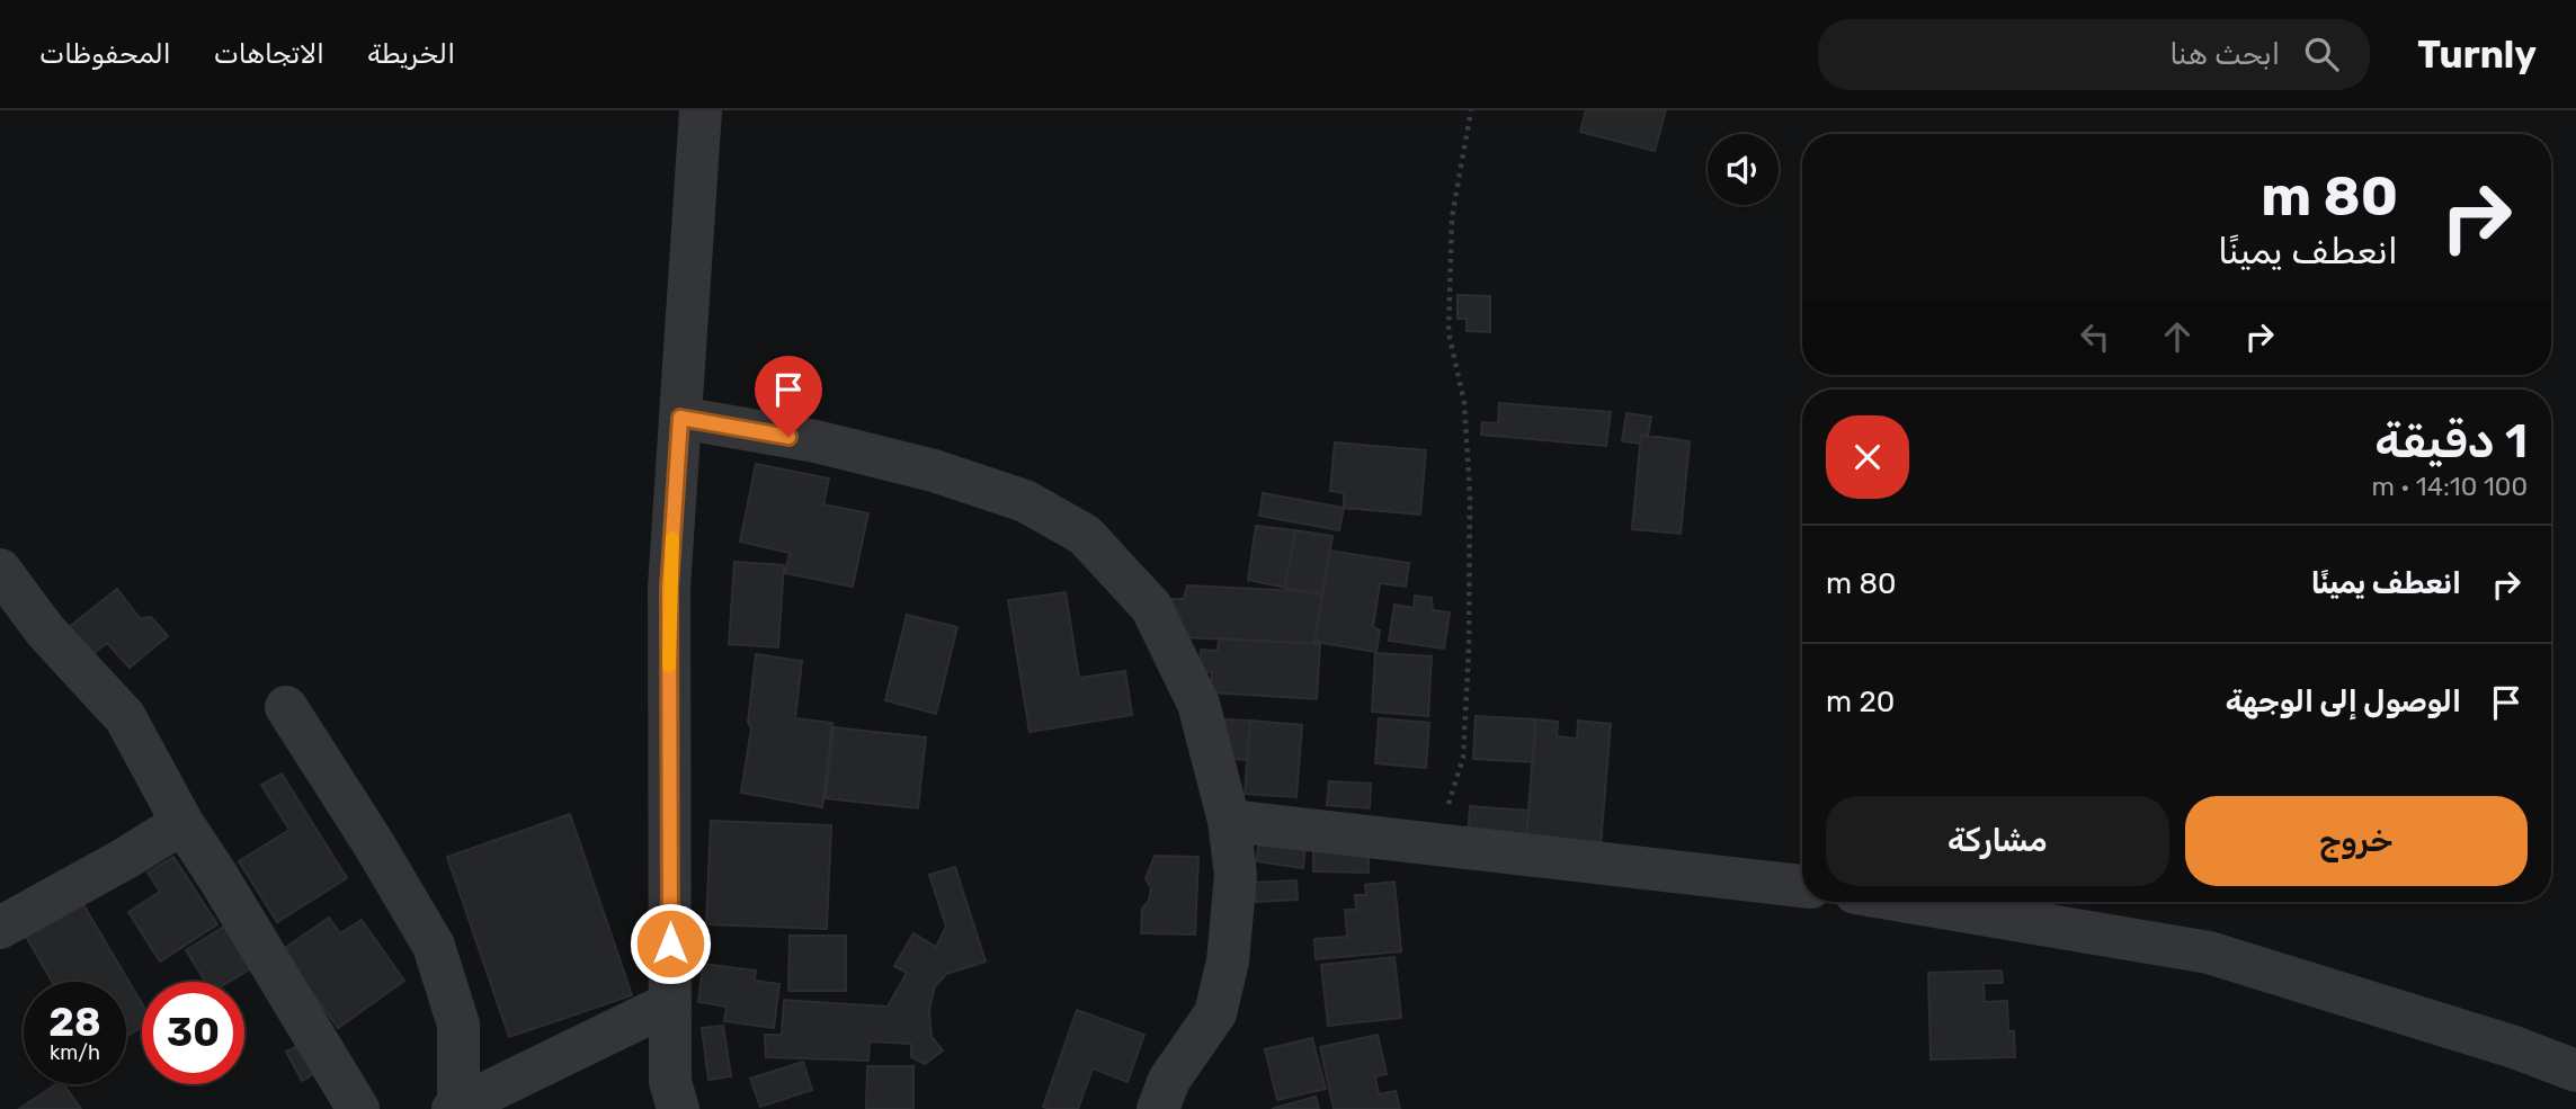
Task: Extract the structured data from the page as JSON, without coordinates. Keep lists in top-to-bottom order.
{
  "page": {
    "header": "Turnly",
    "search": "ابحث هنا",
    "nav": ["الخريطة", "الاتجاهات", "المحفوظات"],
    "turn": ["80 m", "انعطف يمينًا"],
    "heading": ["1 دقيقة", "100 m · 14:10"],
    "list": [
      {
        "name": "انعطف يمينًا",
        "value": "80 m"
      },
      {
        "name": "الوصول إلى الوجهة",
        "value": "20 m"
      }
    ],
    "buttons": ["خروج", "مشاركة"],
    "speed": "28 km/h",
    "limit": "30"
  }
}
